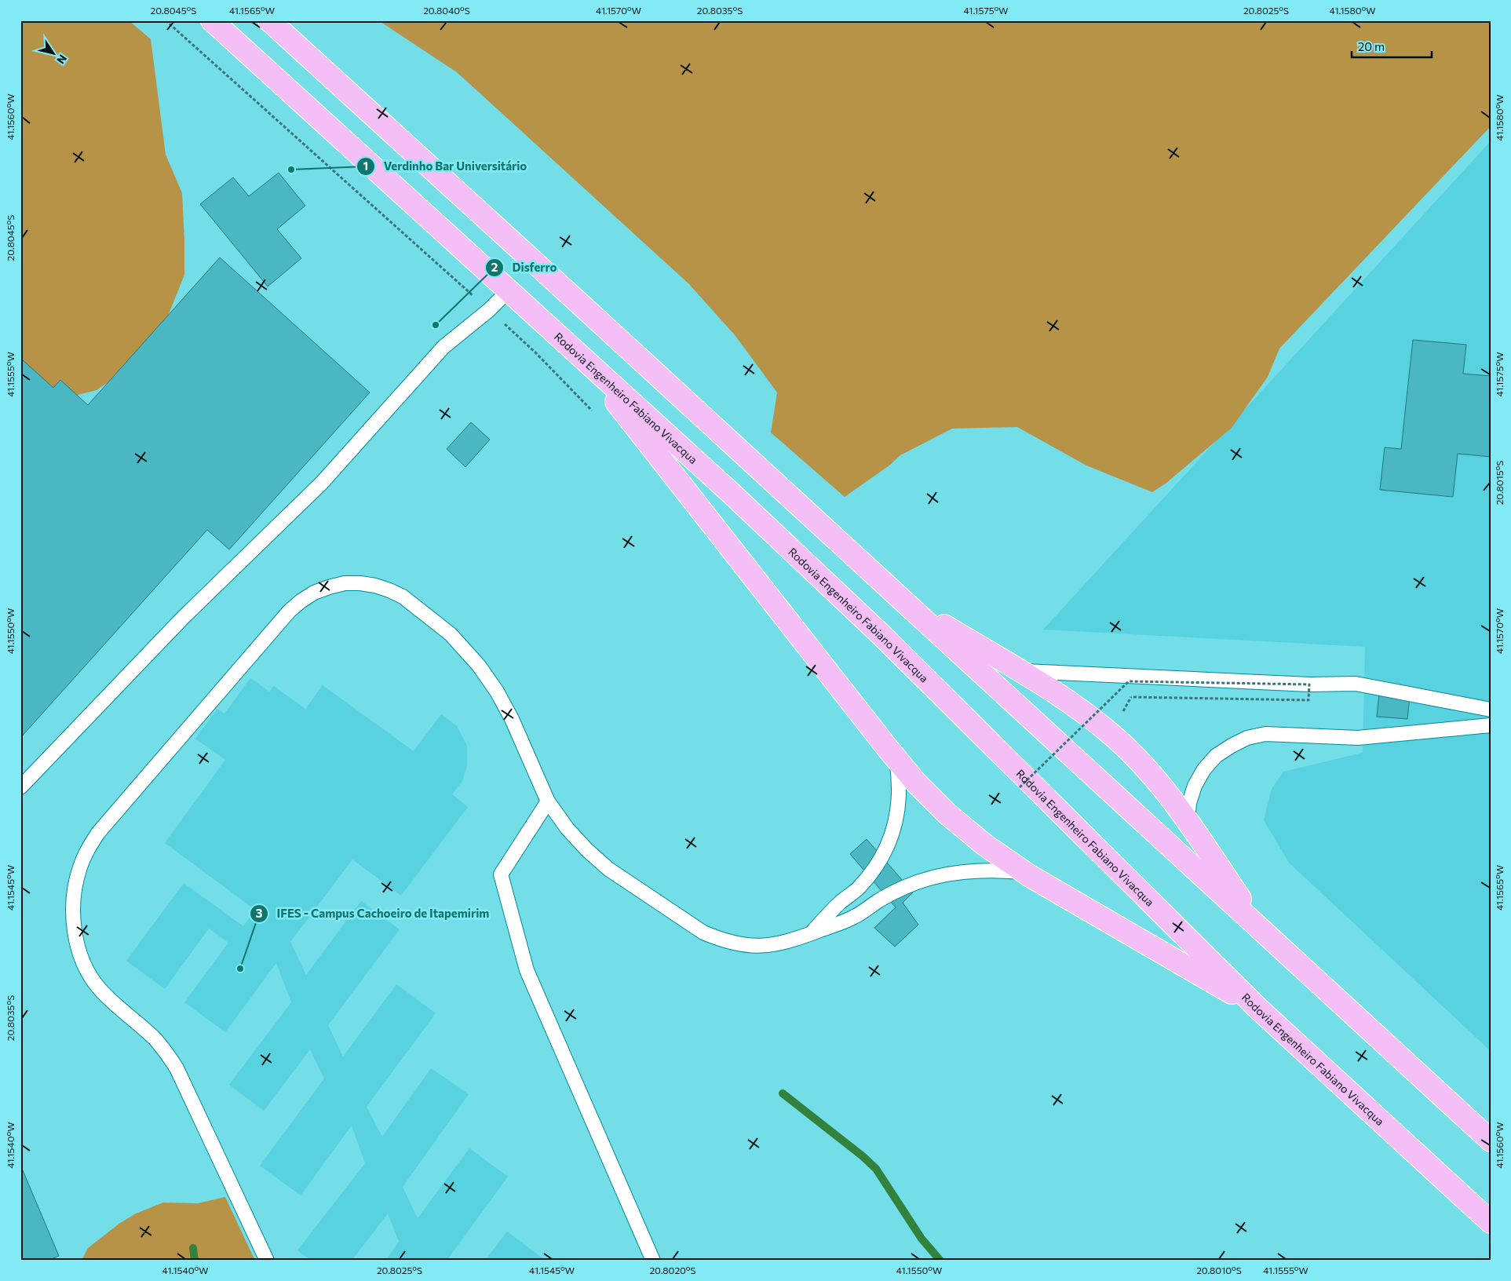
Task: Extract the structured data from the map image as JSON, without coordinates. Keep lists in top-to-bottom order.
{
  "streets": {
    "highway": ["Rodovia Engenheiro Fabiano Vivacqua"]
  },
  "places": ["Verdinho Bar Universitário", "Disferro", "IFES - Campus Cachoeiro de Itapemirim"],
  "scale_bar": "20 m",
  "north": "bottom right",
  "coordinates": [
    "20.8045°S",
    "41.1565°W",
    "20.8040°S",
    "41.1570°W",
    "20.8035°S",
    "41.1575°W",
    "20.8025°S",
    "41.1580°W",
    "41.1560°W",
    "41.1555°W",
    "20.8015°S",
    "41.1550°W",
    "41.1545°W",
    "41.1540°W",
    "20.8020°S",
    "20.8010°S"
  ]
}
